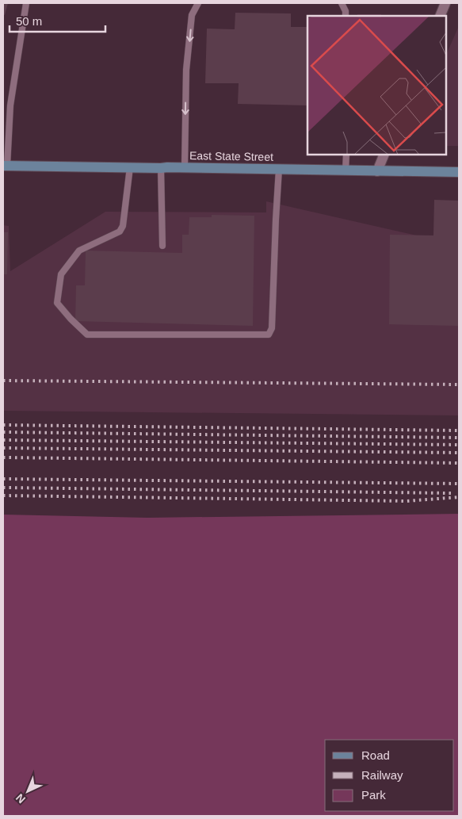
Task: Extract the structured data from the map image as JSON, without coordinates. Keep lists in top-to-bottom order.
{
  "streets": {
    "street": ["East State Street"]
  },
  "legend": ["Road", "Railway", "Park"],
  "scale_bar": "50 m",
  "north": "bottom left"
}
